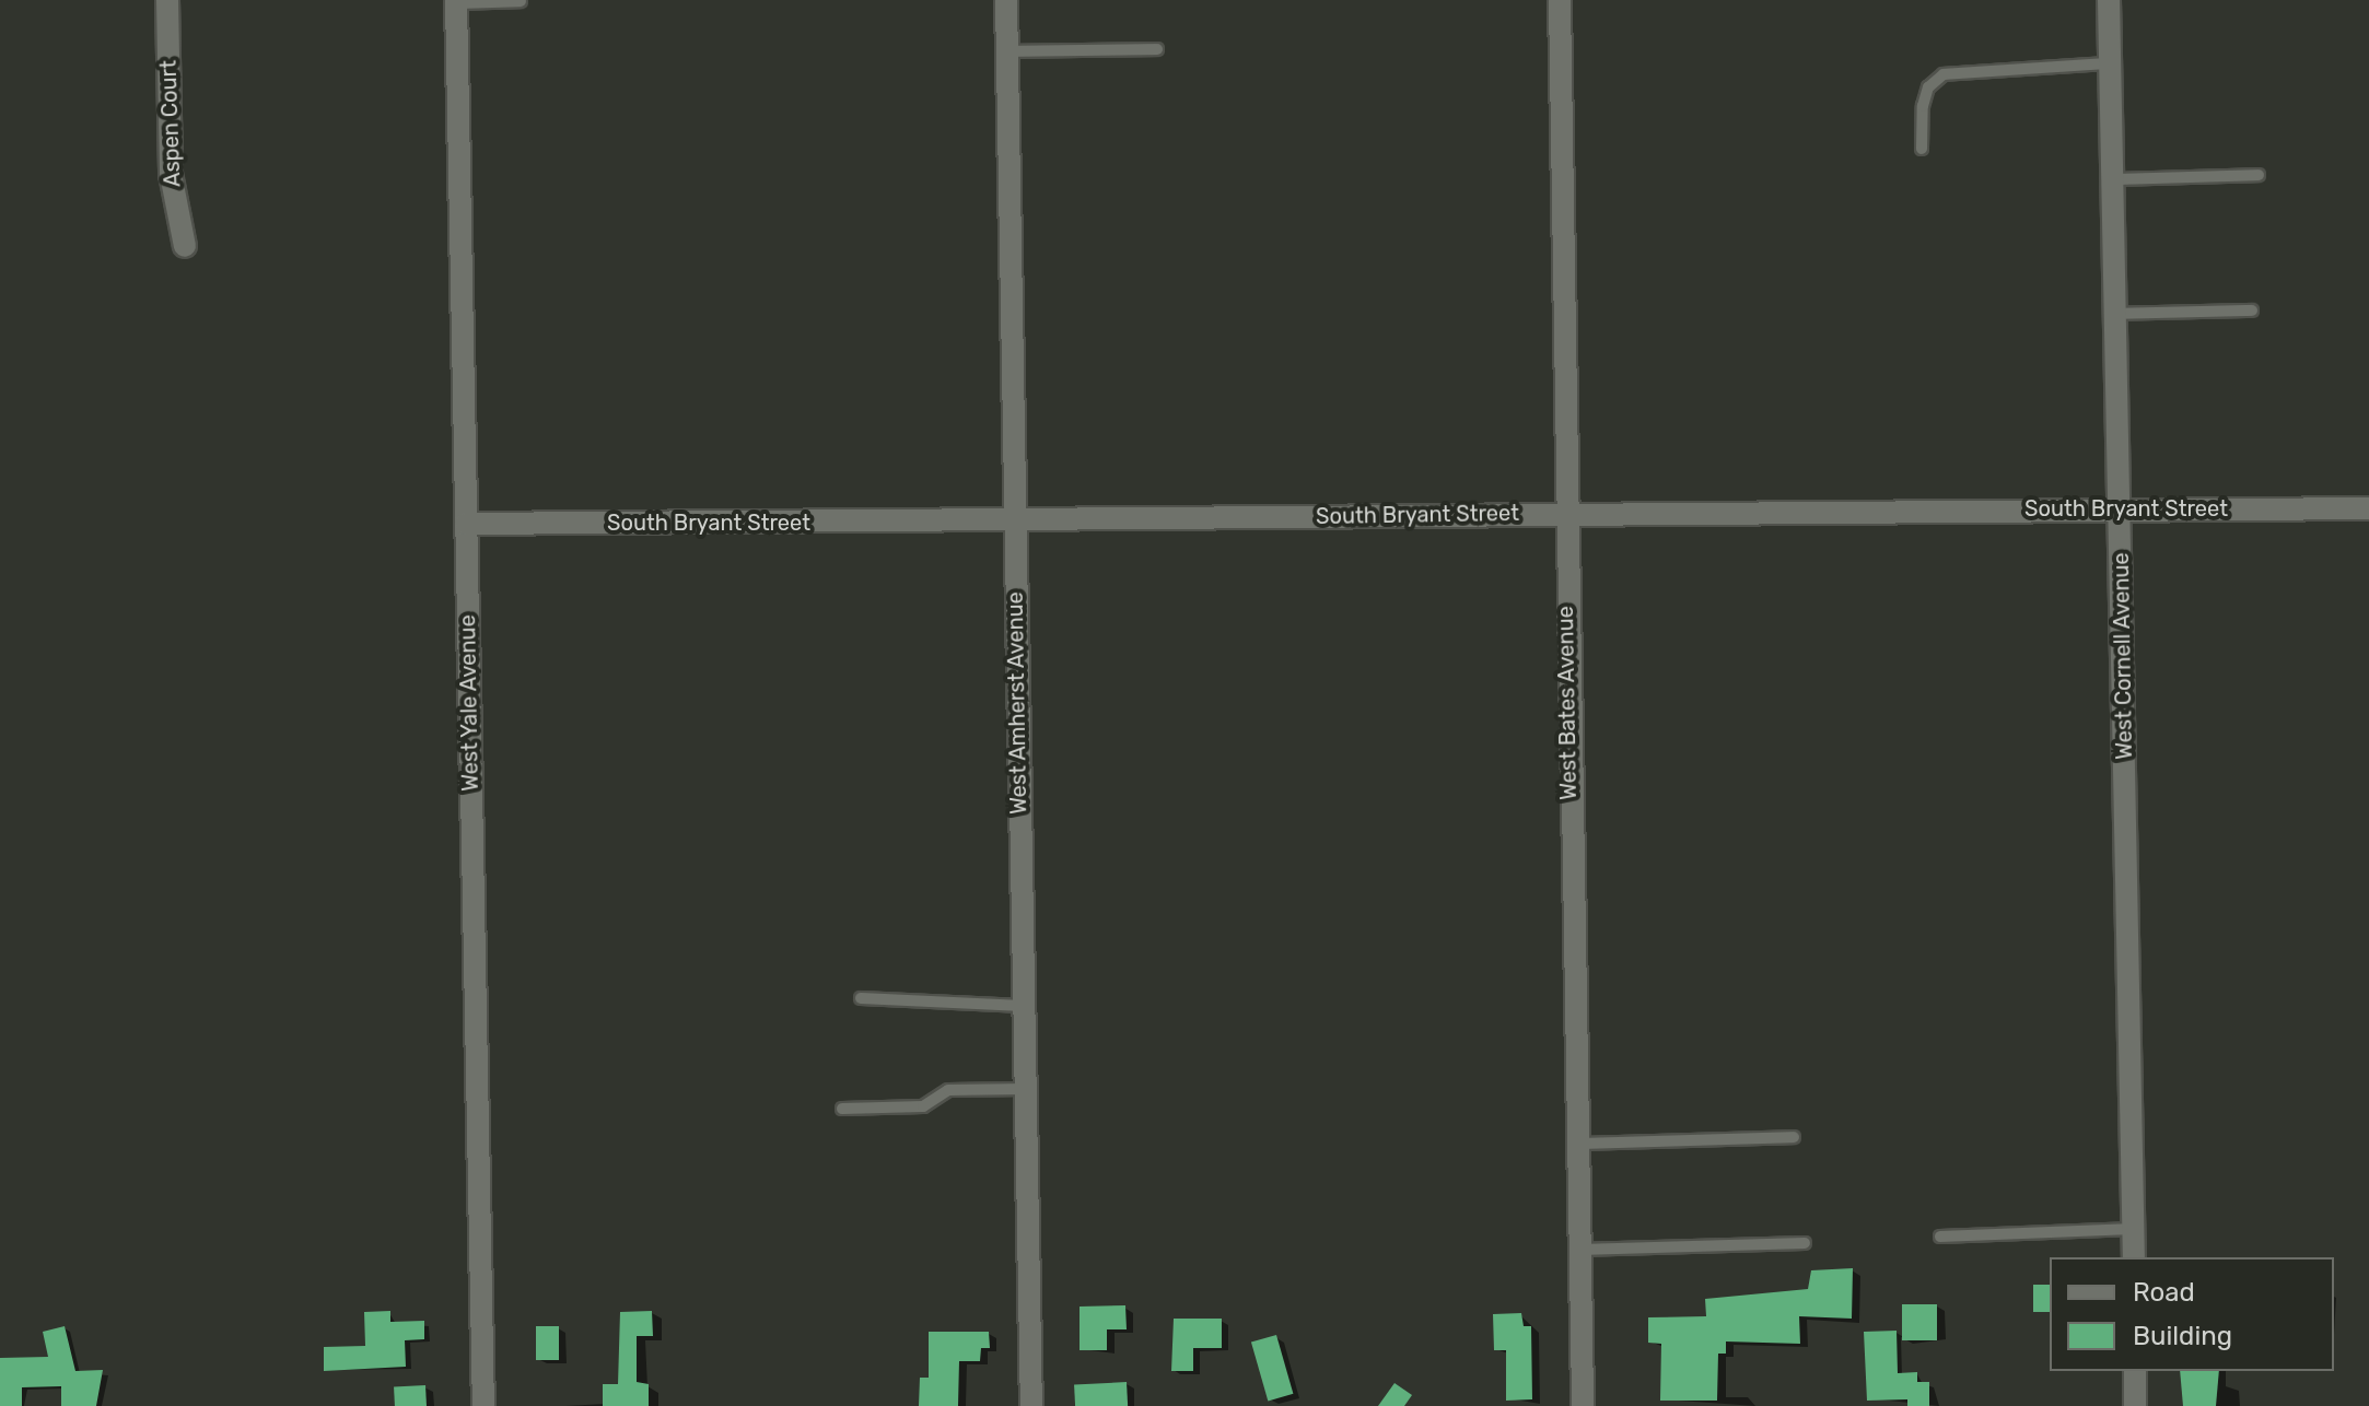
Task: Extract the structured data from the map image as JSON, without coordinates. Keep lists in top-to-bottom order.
{
  "streets": {
    "street": [
      "Aspen Court",
      "South Bryant Street",
      "West Cornell Avenue",
      "West Yale Avenue",
      "West Amherst Avenue",
      "West Bates Avenue"
    ]
  },
  "crossings": [
    ["South Bryant Street", "West Cornell Avenue"],
    ["South Bryant Street", "West Yale Avenue"],
    ["South Bryant Street", "West Amherst Avenue"],
    ["South Bryant Street", "West Bates Avenue"]
  ],
  "legend": ["Road", "Building"]
}
